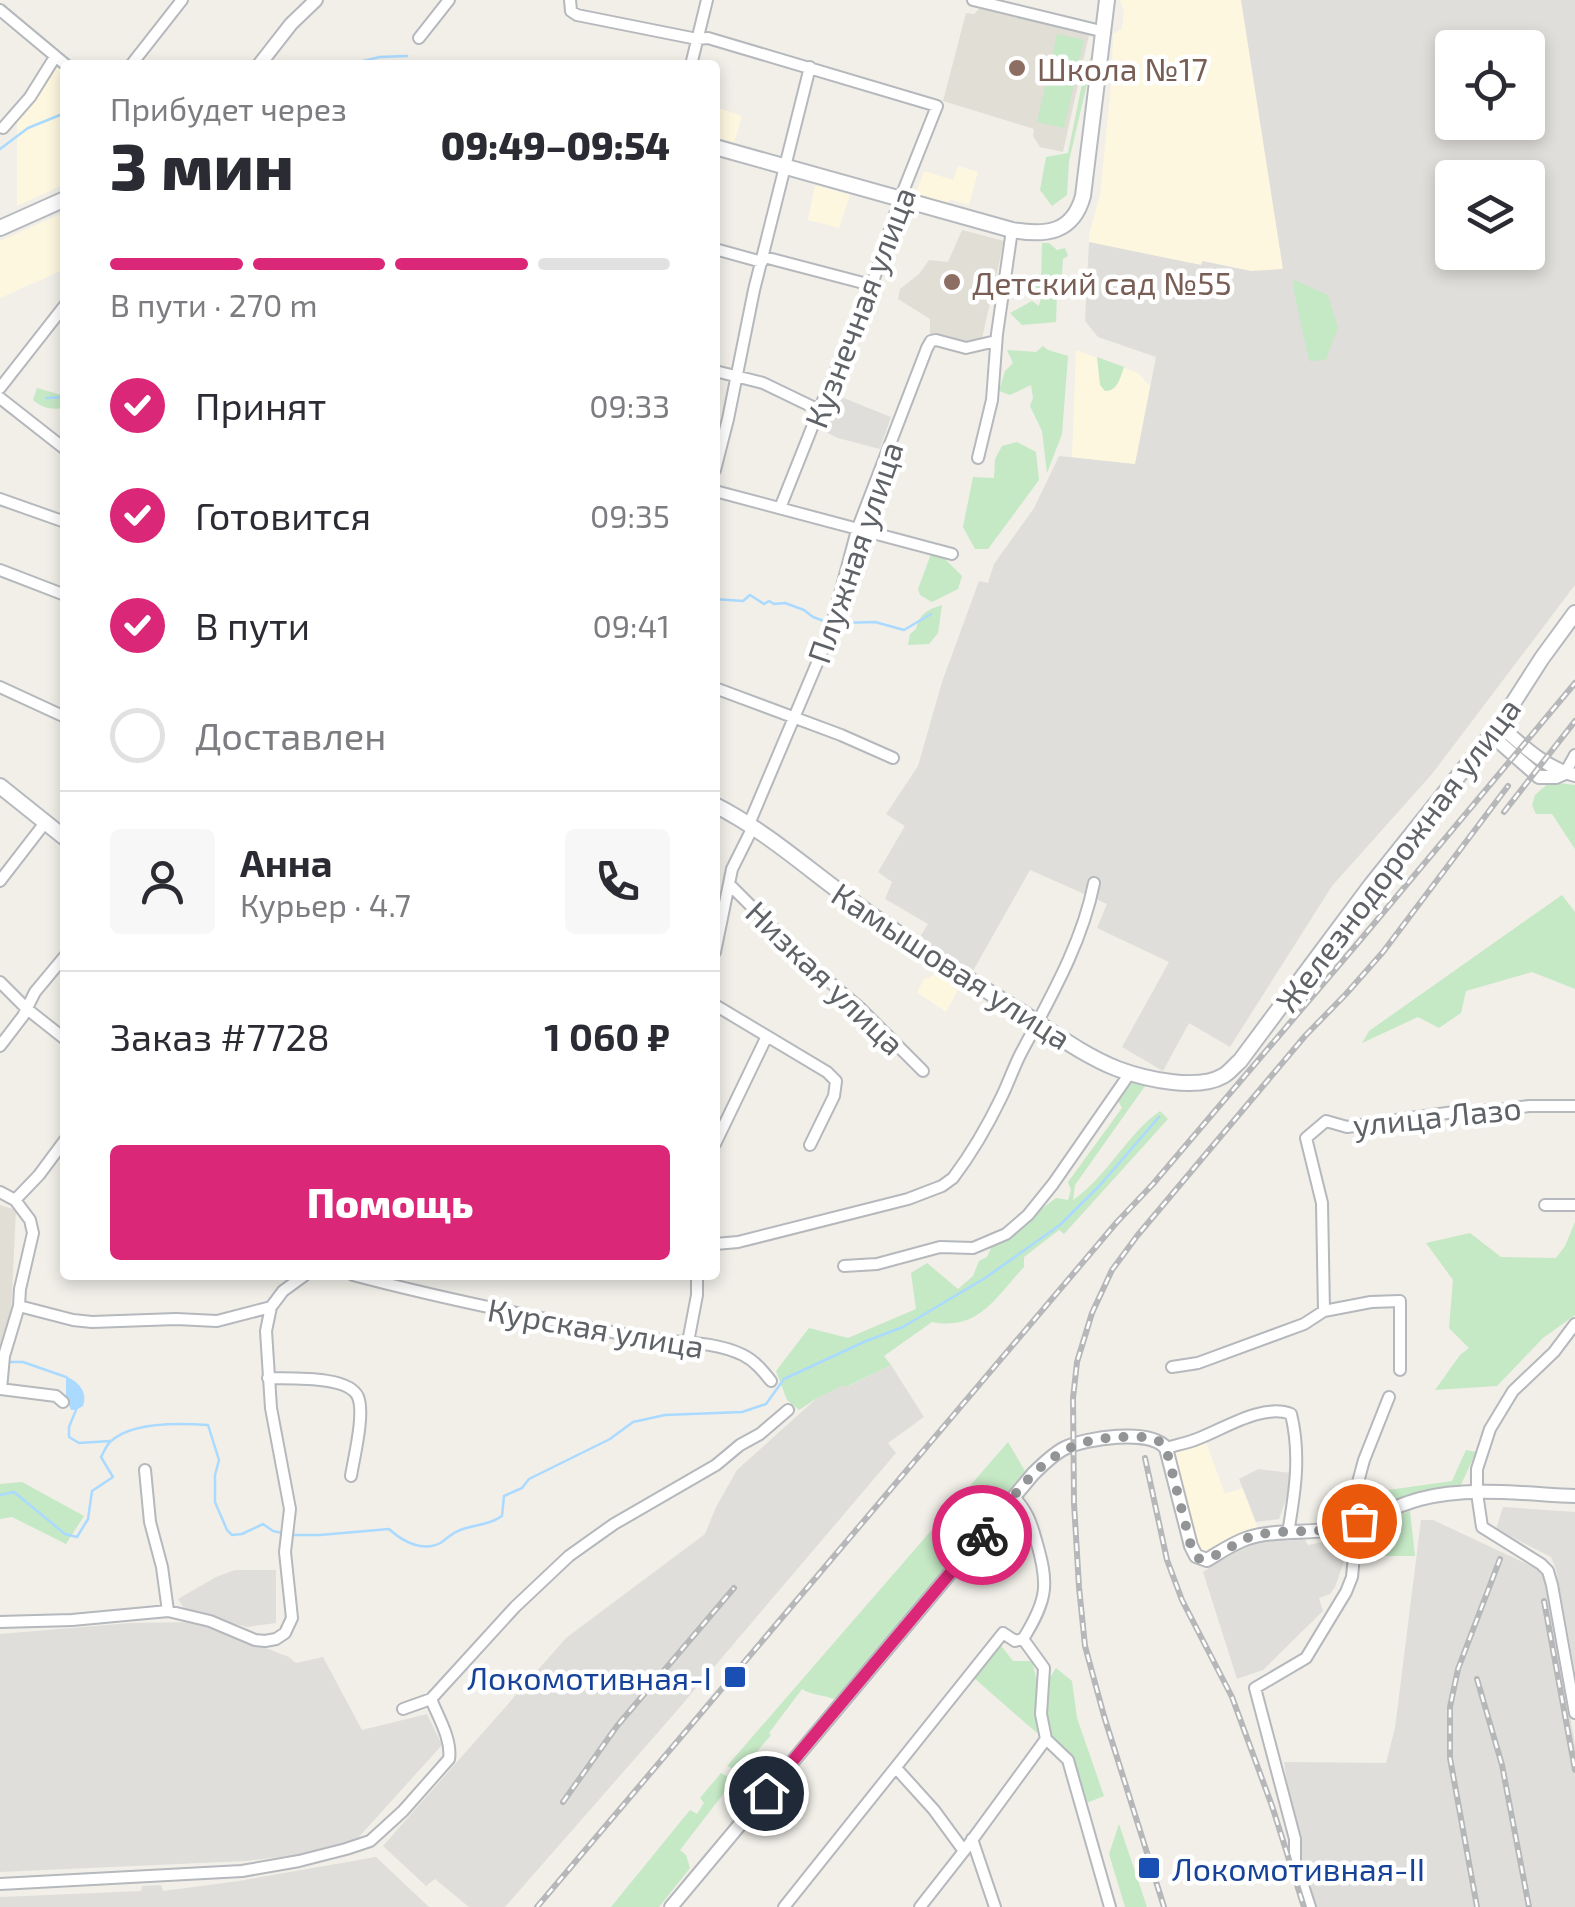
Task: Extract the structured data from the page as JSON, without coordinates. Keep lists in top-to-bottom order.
{
  "streets": {
    "main road": ["Железнодорожная улица", "Камышовая улица"],
    "street": [
      "Кузнечная улица",
      "Плужная улица",
      "Низкая улица",
      "улица Лазо",
      "Курская улица"
    ]
  },
  "crossings": [
    ["Плужная улица", "Камышовая улица"],
    ["Плужная улица", "Низкая улица"],
    ["Железнодорожная улица", "Камышовая улица"]
  ],
  "places": {
    "other": ["Школа №17", "Детский сад №55"],
    "transit": ["Локомотивная-I", "Локомотивная-II"]
  },
  "page": {
    "heading": ["3 мин", "Прибудет через", "09:49–09:54"],
    "panel": [
      "Анна",
      "Курьер · 4.7",
      "Заказ #7728",
      "1 060 ₽"
    ],
    "bar": "В пути · 270 m",
    "list": [
      ["Принят", "09:33"],
      ["Готовится", "09:35"],
      ["В пути", "09:41"],
      "Доставлен"
    ],
    "buttons": "Помощь"
  }
}
